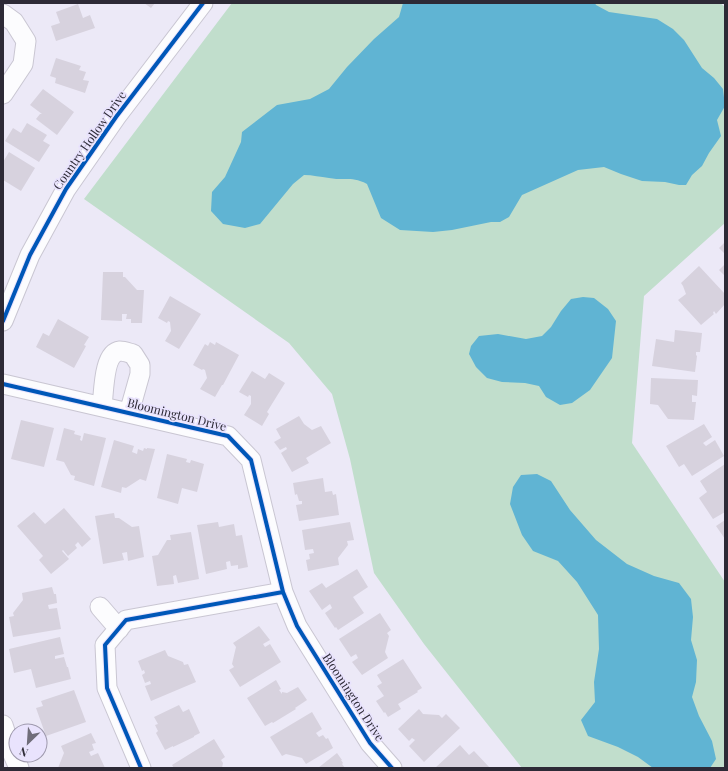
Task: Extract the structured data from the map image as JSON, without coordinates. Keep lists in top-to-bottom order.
{
  "streets": {
    "street": ["Country Hollow Drive", "Bloomington Drive"]
  },
  "north": "bottom left"
}
